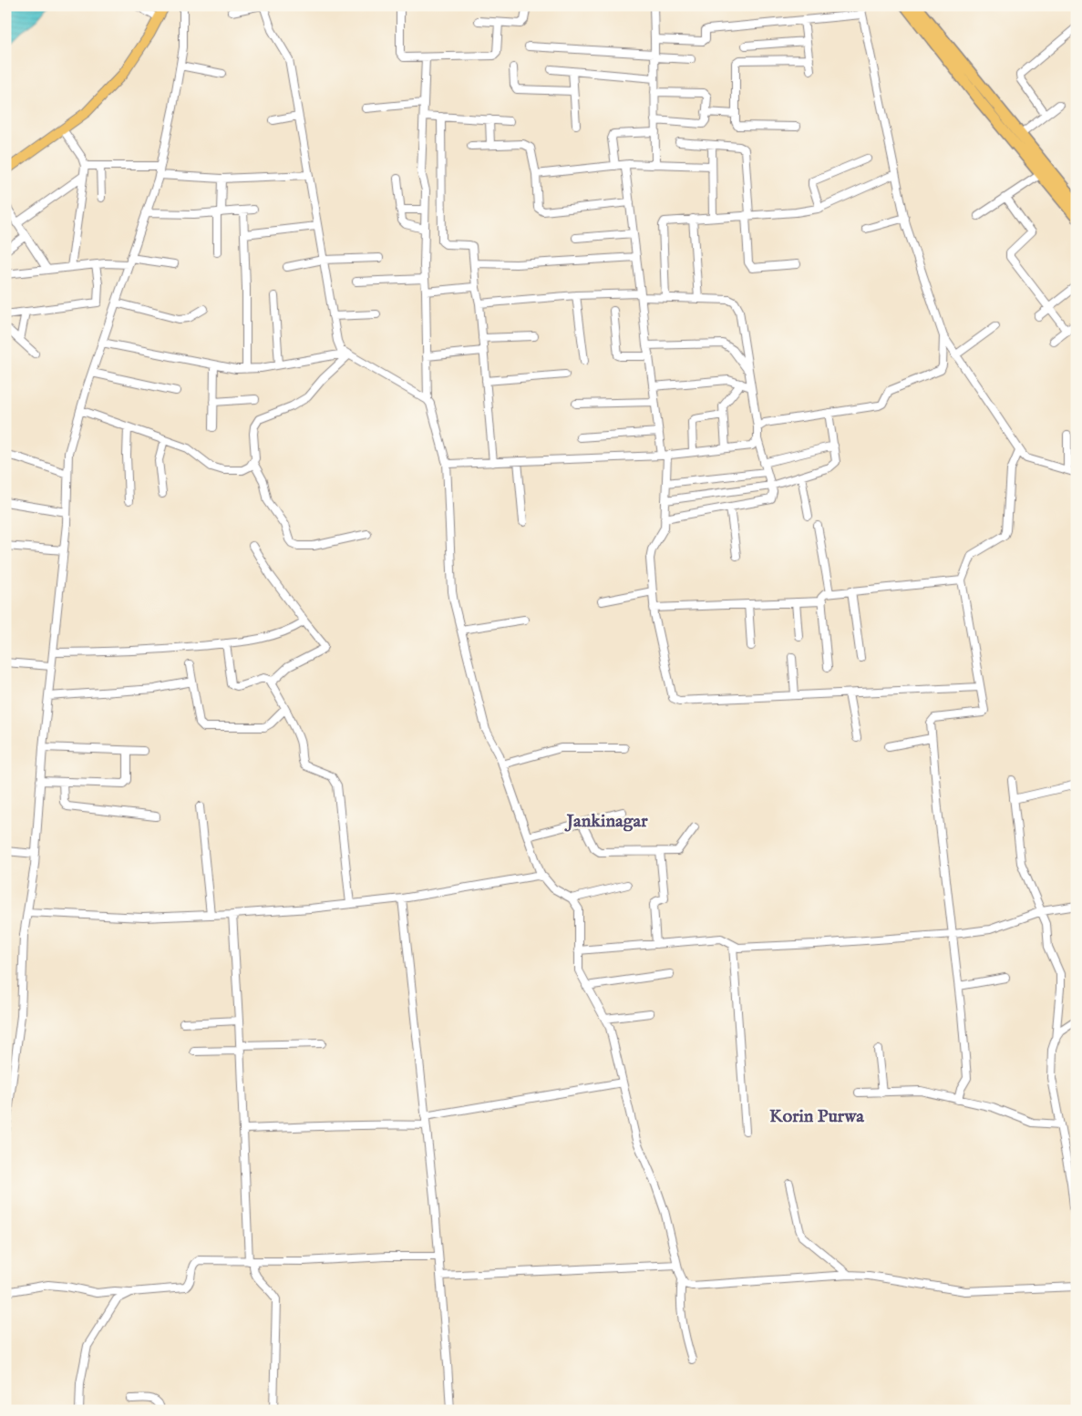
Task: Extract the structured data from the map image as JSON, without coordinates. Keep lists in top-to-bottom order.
{
  "districts": ["Jankinagar", "Korin Purwa"]
}
